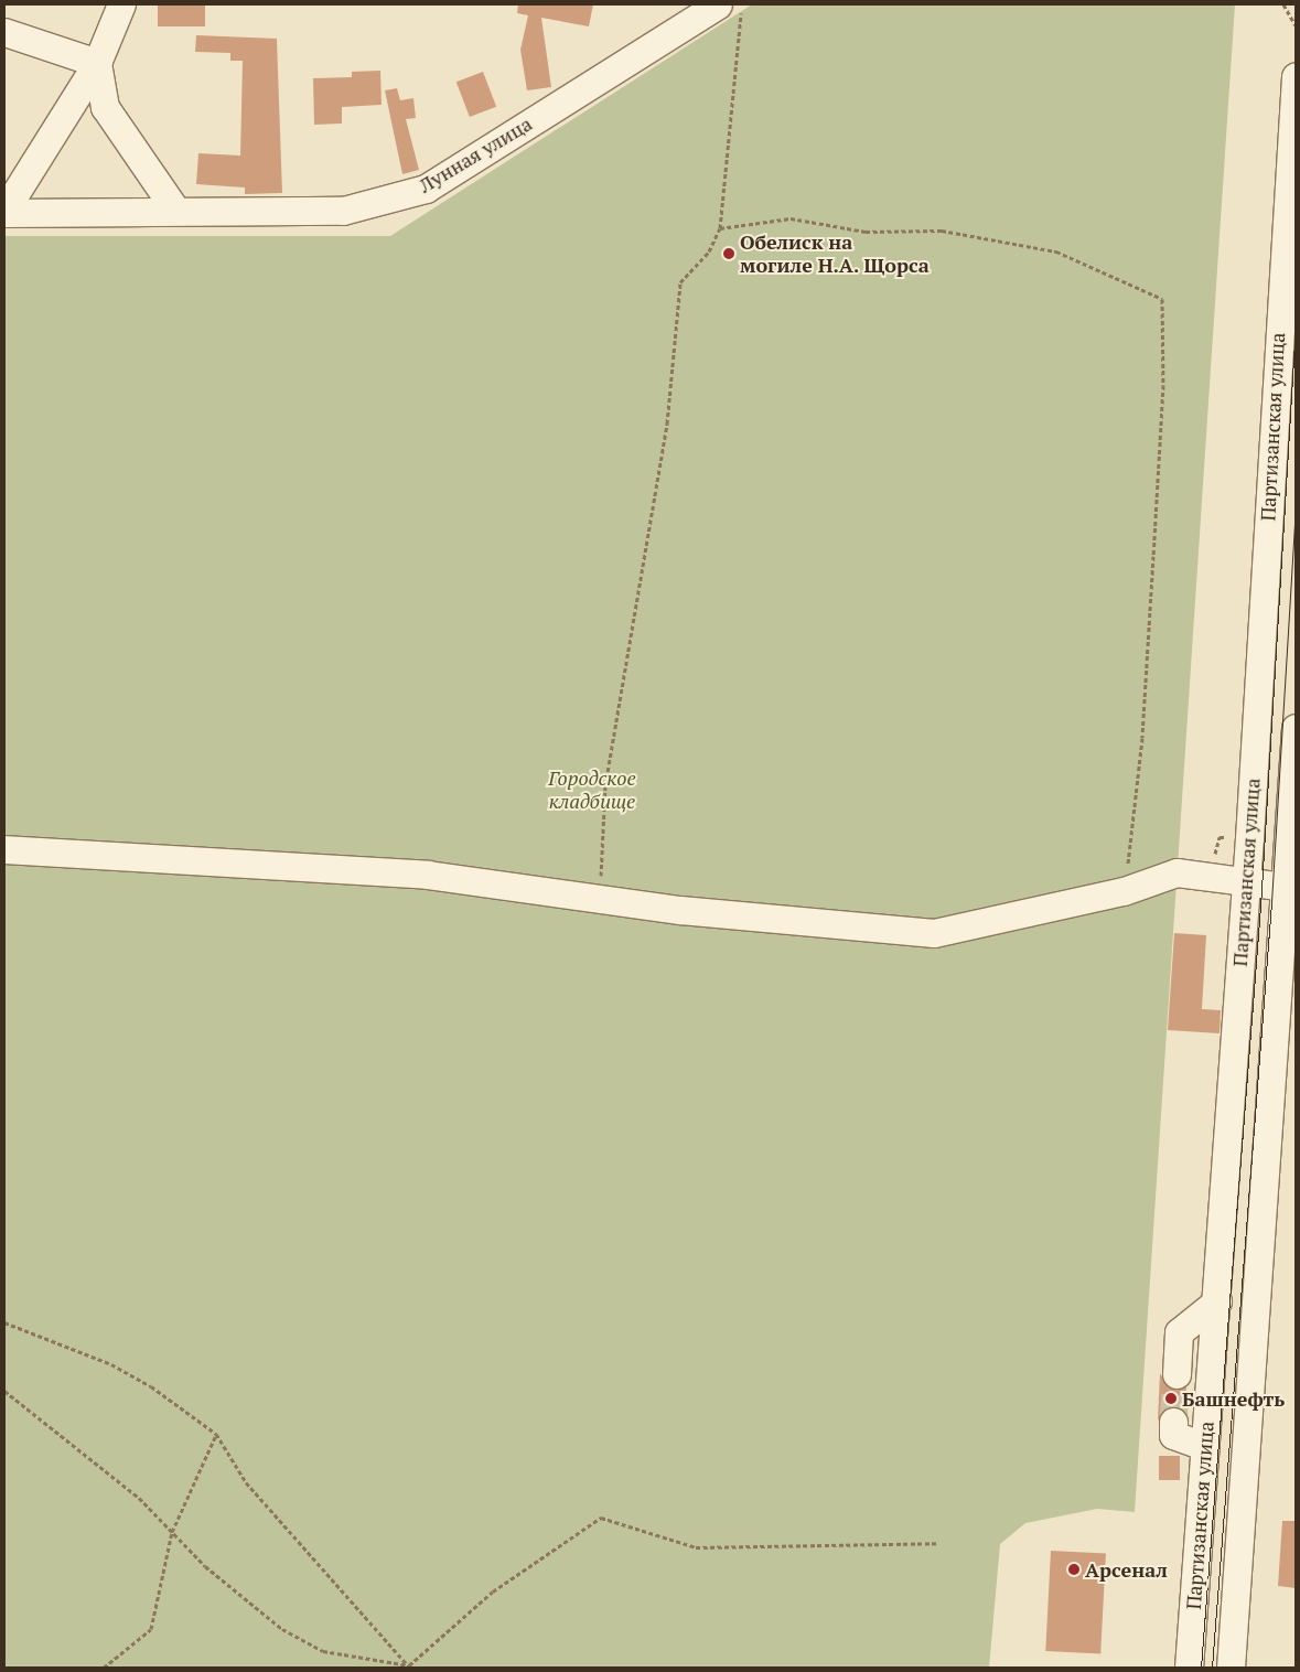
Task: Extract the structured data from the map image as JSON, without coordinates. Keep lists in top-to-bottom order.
{
  "streets": {
    "street": ["Лунная улица", "Партизанская улица"]
  },
  "parks": ["Городское кладбище"],
  "places": ["Обелиск на могиле Н.А. Щорса", "Башнефть", "Арсенал"]
}
